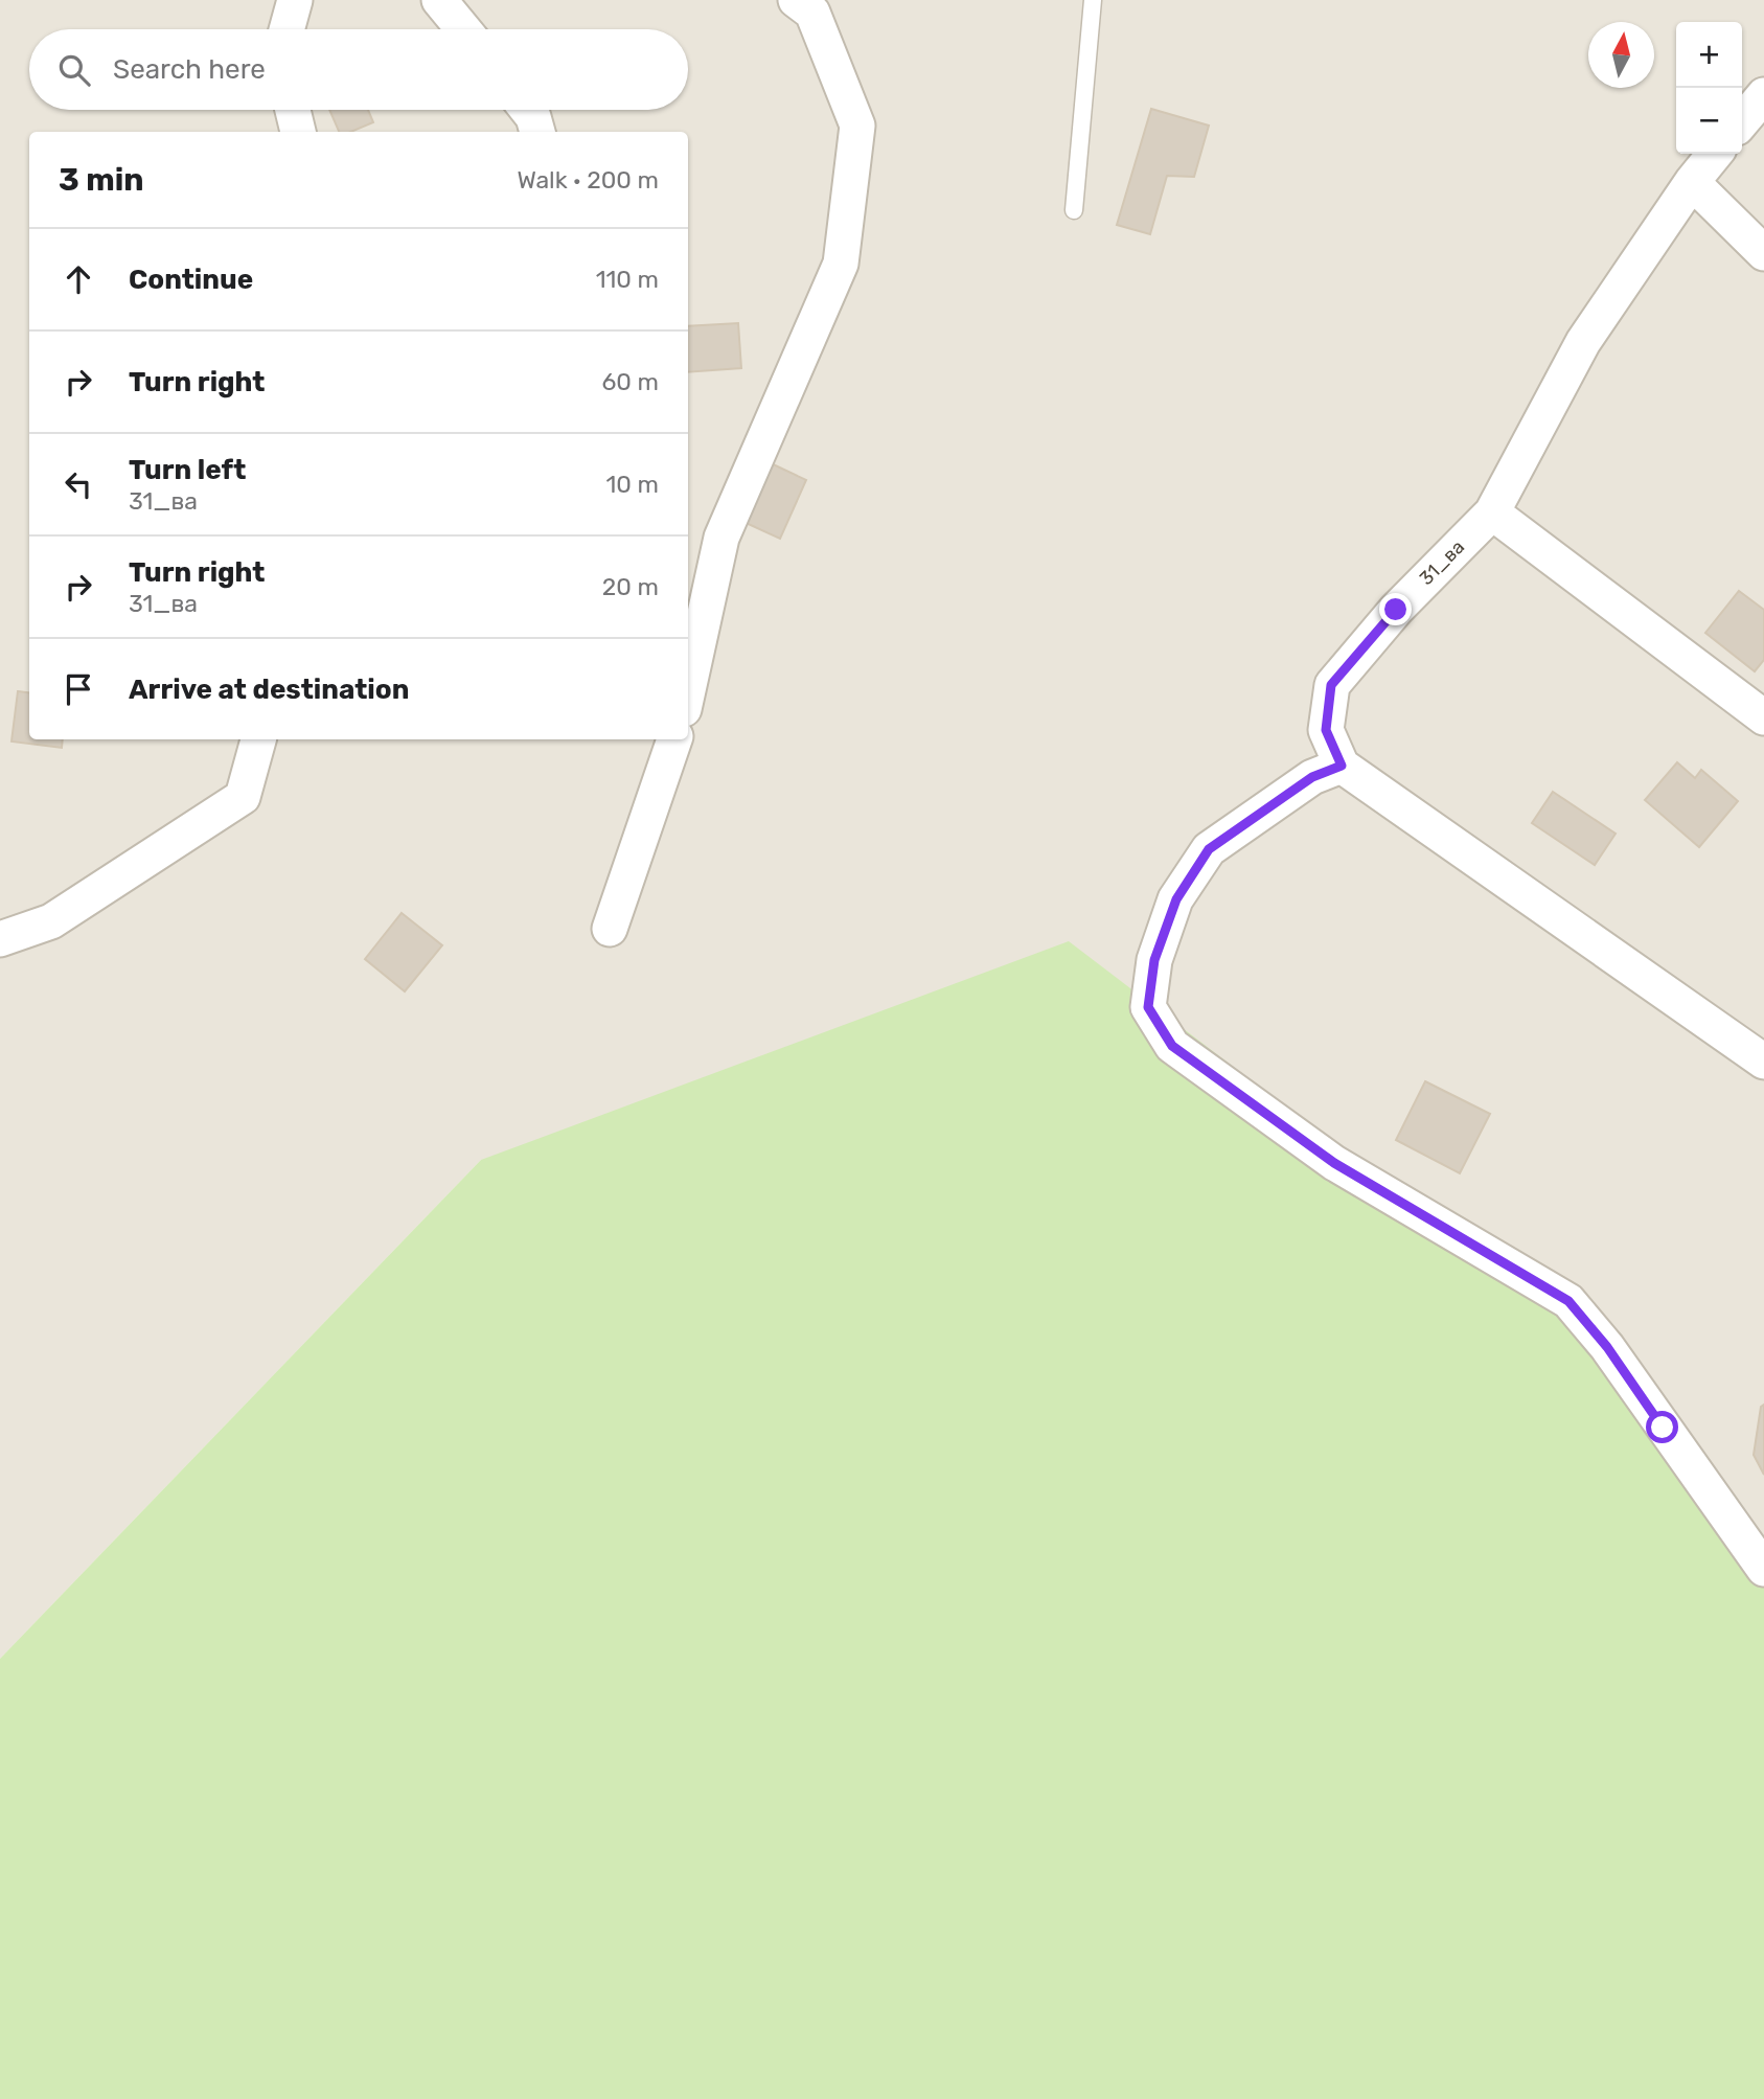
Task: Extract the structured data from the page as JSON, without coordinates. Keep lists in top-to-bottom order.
{
  "streets": {
    "street": ["31_ва"]
  },
  "north": "top",
  "page": {
    "map_buttons": ["+", "−"],
    "search": "Search here",
    "heading": ["3 min", "Walk · 200 m"],
    "list": [
      ["Continue", "110 m"],
      ["Turn right", "60 m"],
      ["Turn left", "31_ва", "10 m"],
      ["Turn right", "31_ва", "20 m"],
      "Arrive at destination"
    ]
  }
}
